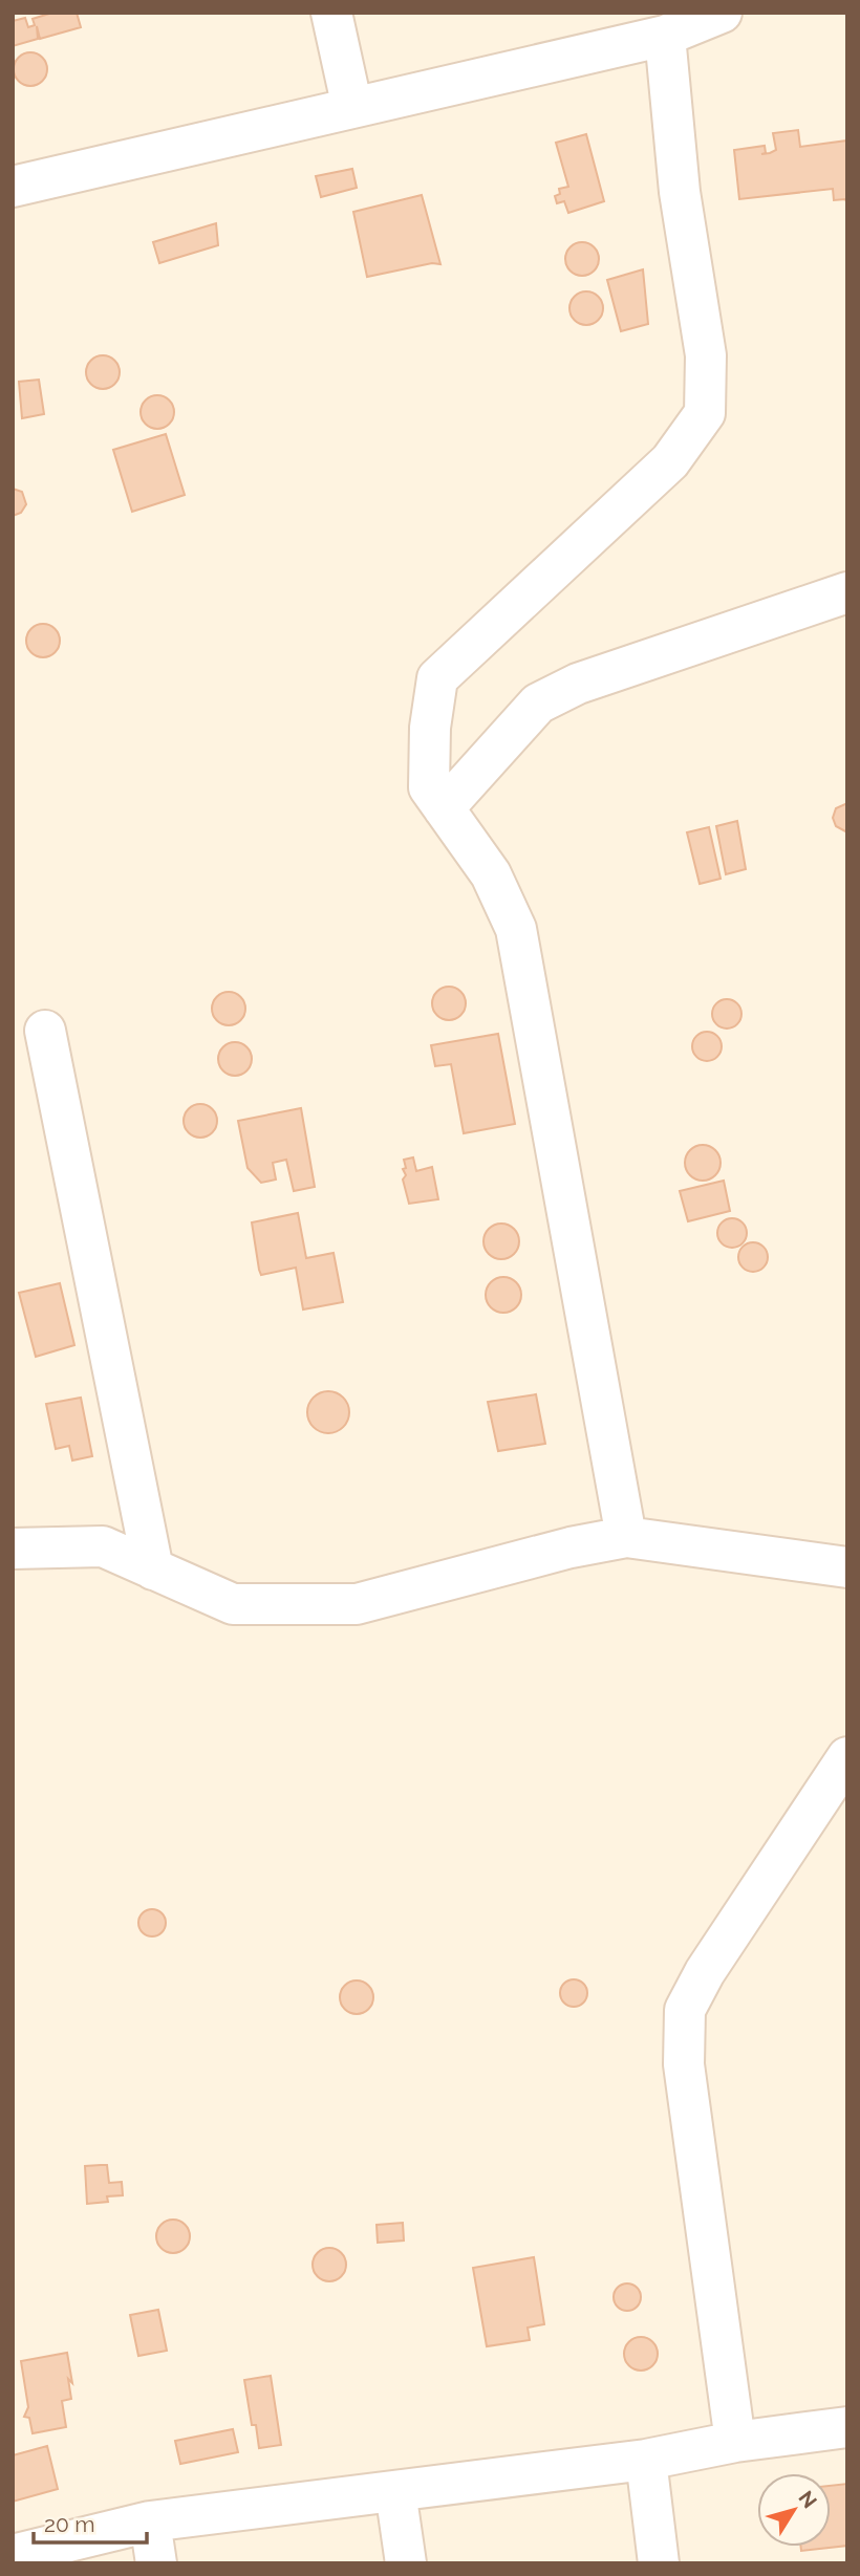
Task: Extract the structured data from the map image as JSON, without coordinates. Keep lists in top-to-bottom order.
{
  "scale_bar": "20 m",
  "north": "top right"
}
